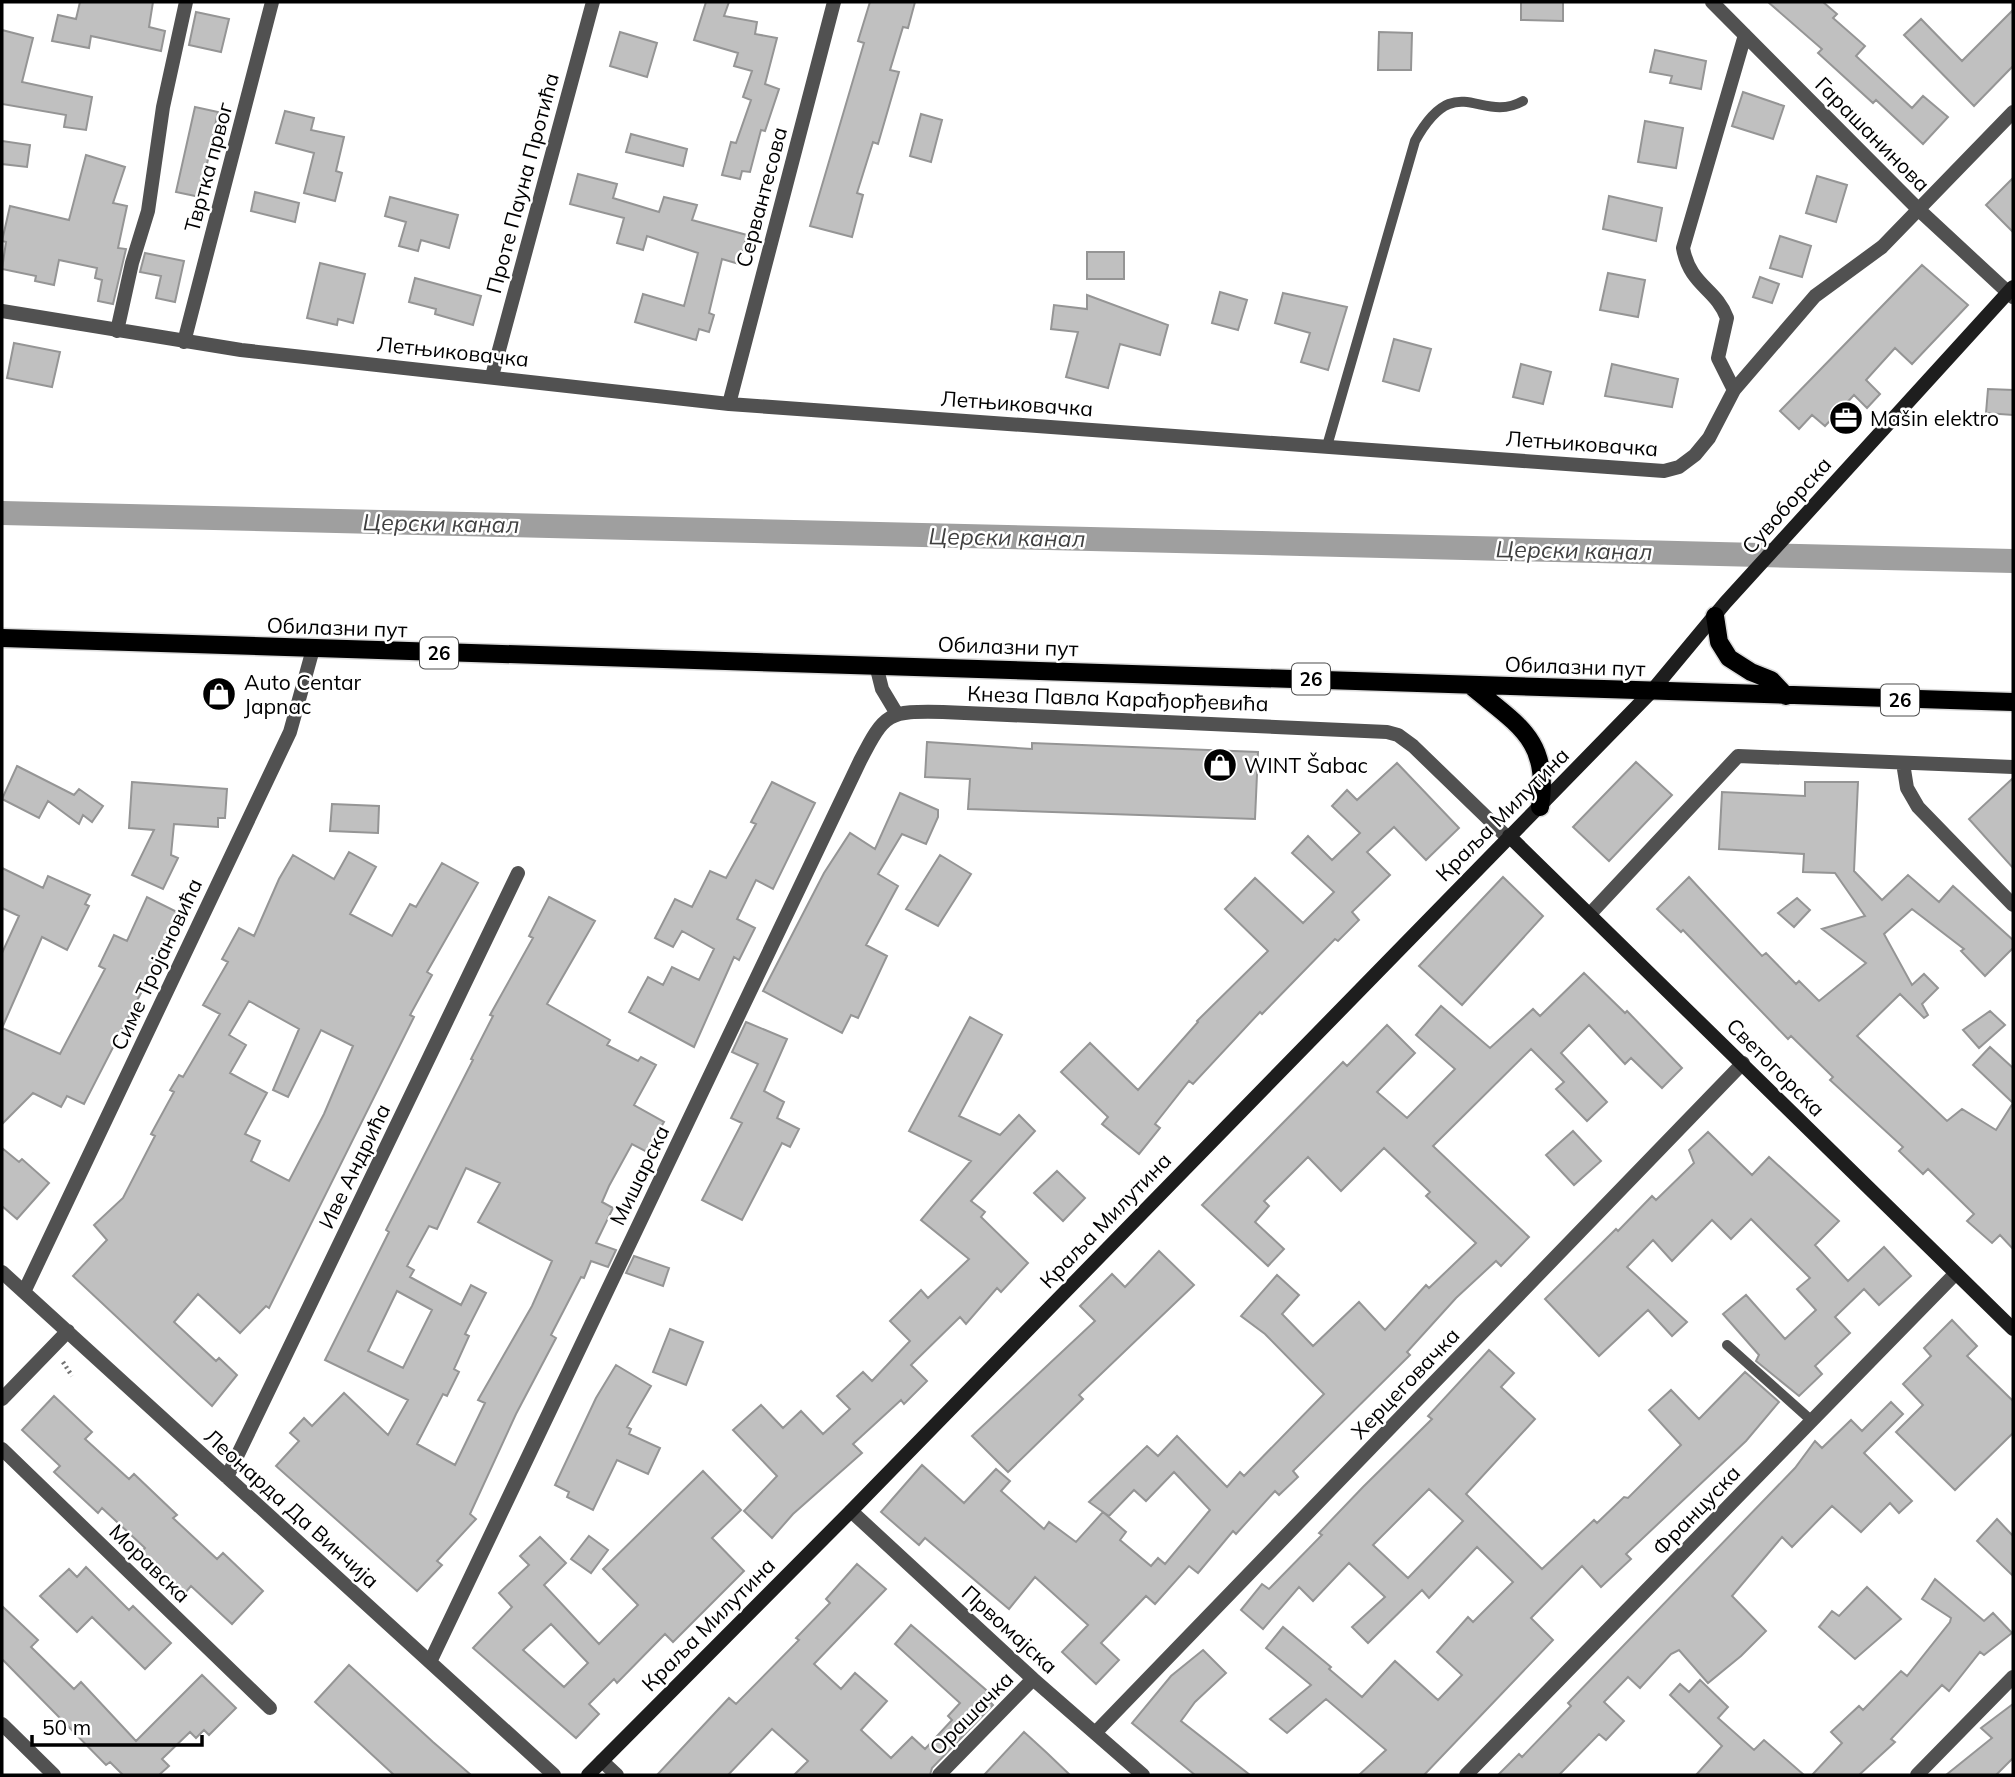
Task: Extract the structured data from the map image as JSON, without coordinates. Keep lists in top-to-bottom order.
{
  "streets": {
    "main road": [
      "Сувоборска",
      "Обилазни пут",
      "26",
      "Краља Милутина",
      "Светогорска"
    ],
    "street": [
      "Гарашанинова",
      "Твртка првог",
      "Проте Пауна Протића",
      "Сервантесова",
      "Летњиковачка",
      "Кнеза Павла Карађорђевића",
      "Симе Тројановића",
      "Иве Андрића",
      "Мишарска",
      "Херцеговачка",
      "Леонарда Да Винчија",
      "Француска",
      "Моравска",
      "Првомајска",
      "Орашачка"
    ]
  },
  "crossings": [
    ["Гарашанинова", "Летњиковачка"],
    ["Гарашанинова", "Сувоборска"],
    ["Твртка првог", "Летњиковачка"],
    ["Проте Пауна Протића", "Летњиковачка"],
    ["Сервантесова", "Летњиковачка"],
    ["Сувоборска", "Обилазни пут"],
    ["Сувоборска", "Краља Милутина"],
    ["Обилазни пут", "Краља Милутина"],
    ["Обилазни пут", "Симе Тројановића"],
    ["Кнеза Павла Карађорђевића", "Краља Милутина"],
    ["Кнеза Павла Карађорђевића", "Светогорска"],
    ["Кнеза Павла Карађорђевића", "Мишарска"],
    ["Краља Милутина", "Светогорска"],
    ["Краља Милутина", "Првомајска"],
    ["Симе Тројановића", "Леонарда Да Винчија"],
    ["Светогорска", "Херцеговачка"],
    ["Светогорска", "Француска"],
    ["Иве Андрића", "Леонарда Да Винчија"],
    ["Мишарска", "Леонарда Да Винчија"],
    ["Херцеговачка", "Првомајска"],
    ["Првомајска", "Орашачка"]
  ],
  "water": ["Церски канал"],
  "places": {
    "office": ["Mašin elektro"],
    "shop": ["Auto Centar Japnac", "WINT Šabac"]
  },
  "scale_bar": "50 m"
}
